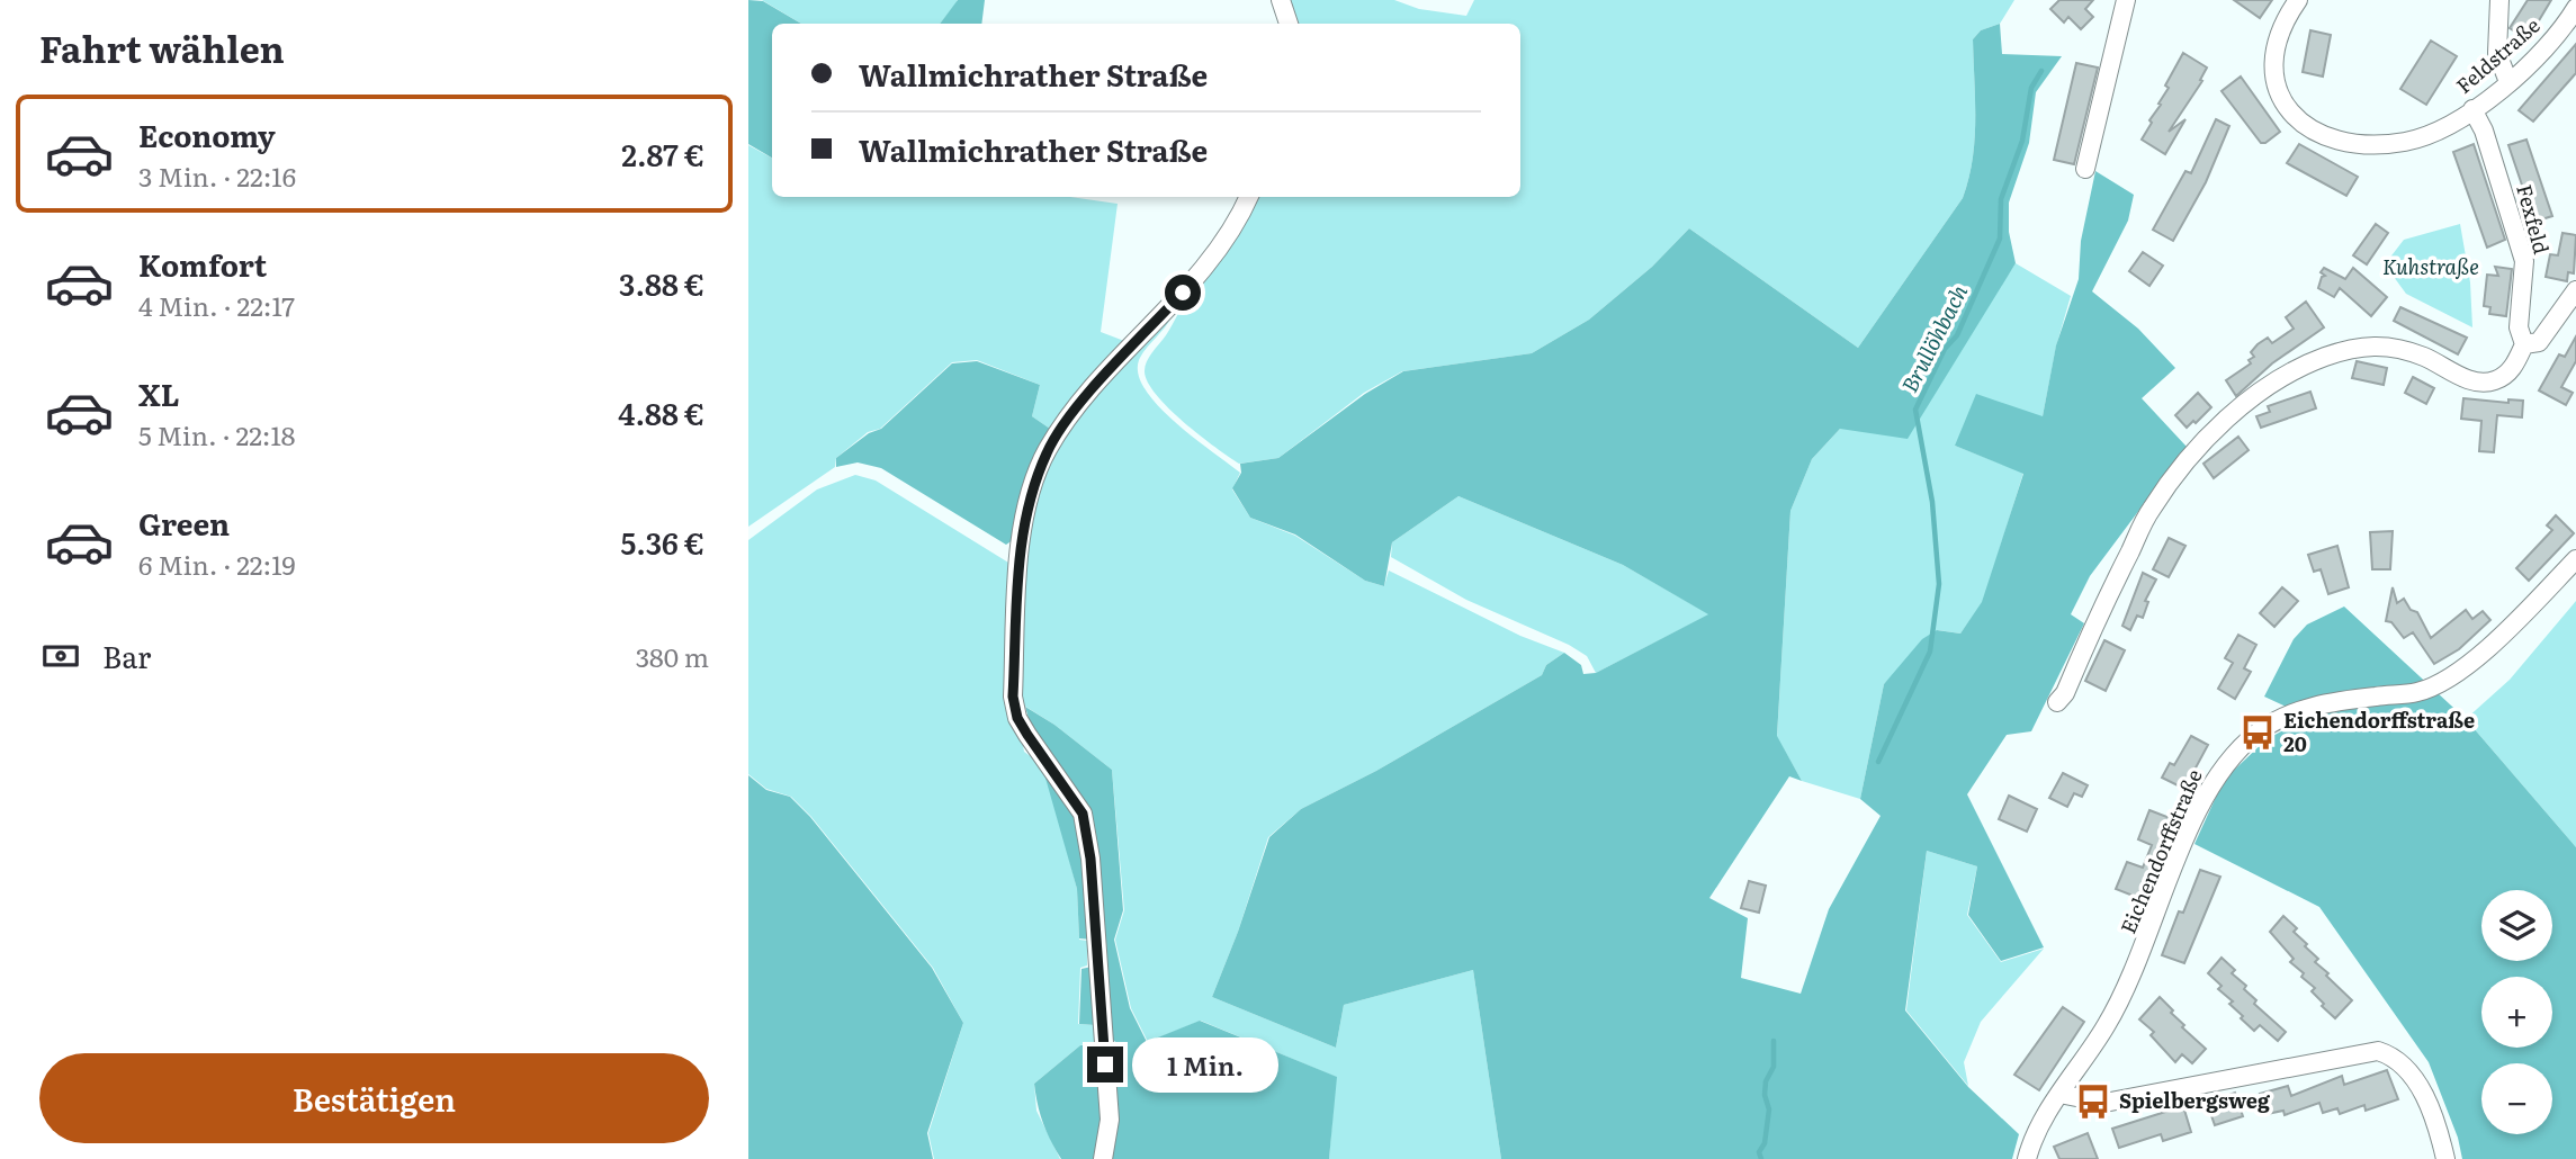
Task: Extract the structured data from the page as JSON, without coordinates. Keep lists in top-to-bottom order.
{
  "streets": {
    "street": ["Feldstraße", "Fexfeld", "Eichendorffstraße"]
  },
  "crossings": [
    ["Feldstraße", "Fexfeld"]
  ],
  "water": ["Brullöhbach"],
  "parks": ["Kuhstraße"],
  "places": {
    "bus stop": ["Eichendorffstraße 20", "Spielbergsweg"]
  },
  "page": {
    "heading": "Fahrt wählen",
    "banner": ["Wallmichrather Straße", "Wallmichrather Straße"],
    "list": [
      {
        "name": "Economy",
        "note": "3 Min. · 22:16",
        "value": "2.87 €"
      },
      {
        "name": "Komfort",
        "note": "4 Min. · 22:17",
        "value": "3.88 €"
      },
      {
        "name": "XL",
        "note": "5 Min. · 22:18",
        "value": "4.88 €"
      },
      {
        "name": "Green",
        "note": "6 Min. · 22:19",
        "value": "5.36 €"
      }
    ],
    "pay": ["Bar", "380 m"],
    "map_buttons": ["+", "−"],
    "buttons": "Bestätigen",
    "bubble": "1 Min."
  }
}
